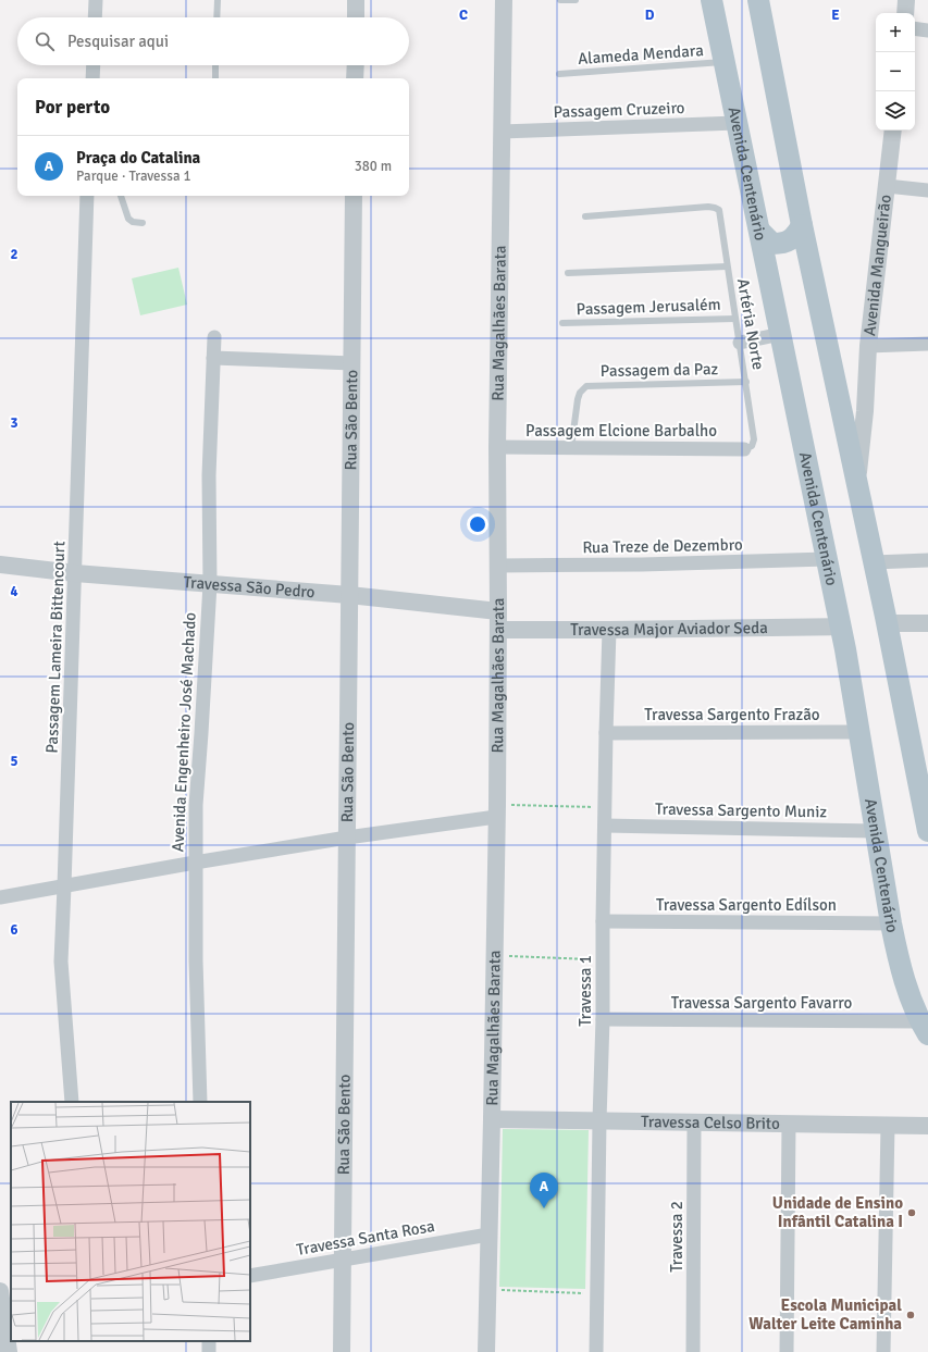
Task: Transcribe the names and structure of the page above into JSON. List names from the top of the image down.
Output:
{
  "streets": {
    "main road": ["Avenida Centenário"],
    "street": [
      "Passagem Cruzeiro",
      "Avenida Mangueirão",
      "Rua Magalhães Barata",
      "Rua São Bento",
      "Passagem Elcione Barbalho",
      "Rua Treze de Dezembro",
      "Travessa São Pedro",
      "Travessa Major Aviador Seda",
      "Passagem Lameira Bittencourt",
      "Travessa Sargento Frazão",
      "Avenida Engenheiro José Machado",
      "Travessa Sargento Muniz",
      "Travessa Sargento Edílson",
      "Travessa 1",
      "Travessa Sargento Favarro",
      "Travessa Celso Brito",
      "Travessa 2",
      "Travessa Santa Rosa"
    ],
    "lane": [
      "Alameda Mendara",
      "Passagem Jerusalém",
      "Artéria Norte",
      "Passagem da Paz"
    ]
  },
  "crossings": [
    ["Alameda Mendara", "Avenida Centenário"],
    ["Passagem Cruzeiro", "Avenida Centenário"],
    ["Passagem Cruzeiro", "Rua Magalhães Barata"],
    ["Avenida Centenário", "Rua Treze de Dezembro"],
    ["Avenida Centenário", "Travessa Major Aviador Seda"],
    ["Avenida Centenário", "Travessa Sargento Frazão"],
    ["Avenida Centenário", "Travessa Sargento Muniz"],
    ["Avenida Centenário", "Travessa Sargento Edílson"],
    ["Avenida Centenário", "Travessa Sargento Favarro"],
    ["Passagem Jerusalém", "Artéria Norte"],
    ["Rua Magalhães Barata", "Passagem Elcione Barbalho"],
    ["Rua Magalhães Barata", "Rua Treze de Dezembro"],
    ["Rua Magalhães Barata", "Travessa São Pedro"],
    ["Rua Magalhães Barata", "Travessa Major Aviador Seda"],
    ["Rua Magalhães Barata", "Travessa Celso Brito"],
    ["Rua Magalhães Barata", "Travessa Santa Rosa"],
    ["Artéria Norte", "Passagem da Paz"],
    ["Artéria Norte", "Passagem Elcione Barbalho"],
    ["Passagem da Paz", "Passagem Elcione Barbalho"],
    ["Rua São Bento", "Travessa São Pedro"],
    ["Rua São Bento", "Travessa Santa Rosa"],
    ["Travessa São Pedro", "Passagem Lameira Bittencourt"],
    ["Travessa São Pedro", "Avenida Engenheiro José Machado"],
    ["Travessa Major Aviador Seda", "Travessa 1"],
    ["Travessa Sargento Frazão", "Travessa 1"],
    ["Travessa Sargento Muniz", "Travessa 1"],
    ["Travessa Sargento Edílson", "Travessa 1"],
    ["Travessa 1", "Travessa Sargento Favarro"],
    ["Travessa 1", "Travessa Celso Brito"],
    ["Travessa Celso Brito", "Travessa 2"]
  ],
  "places": ["Unidade de Ensino Infântil Catalina I", "Escola Municipal Walter Leite Caminha"],
  "page": {
    "map_buttons": ["+", "−"],
    "search": "Pesquisar aqui",
    "heading": "Por perto",
    "list": [
      {
        "mark": "A",
        "name": "Praça do Catalina",
        "note": "Parque · Travessa 1",
        "value": "380 m"
      }
    ],
    "pins": "A"
  },
  "grid": {
    "columns": ["C", "D", "E"],
    "rows": [
      "2",
      "3",
      "4",
      "5",
      "6"
    ]
  }
}
